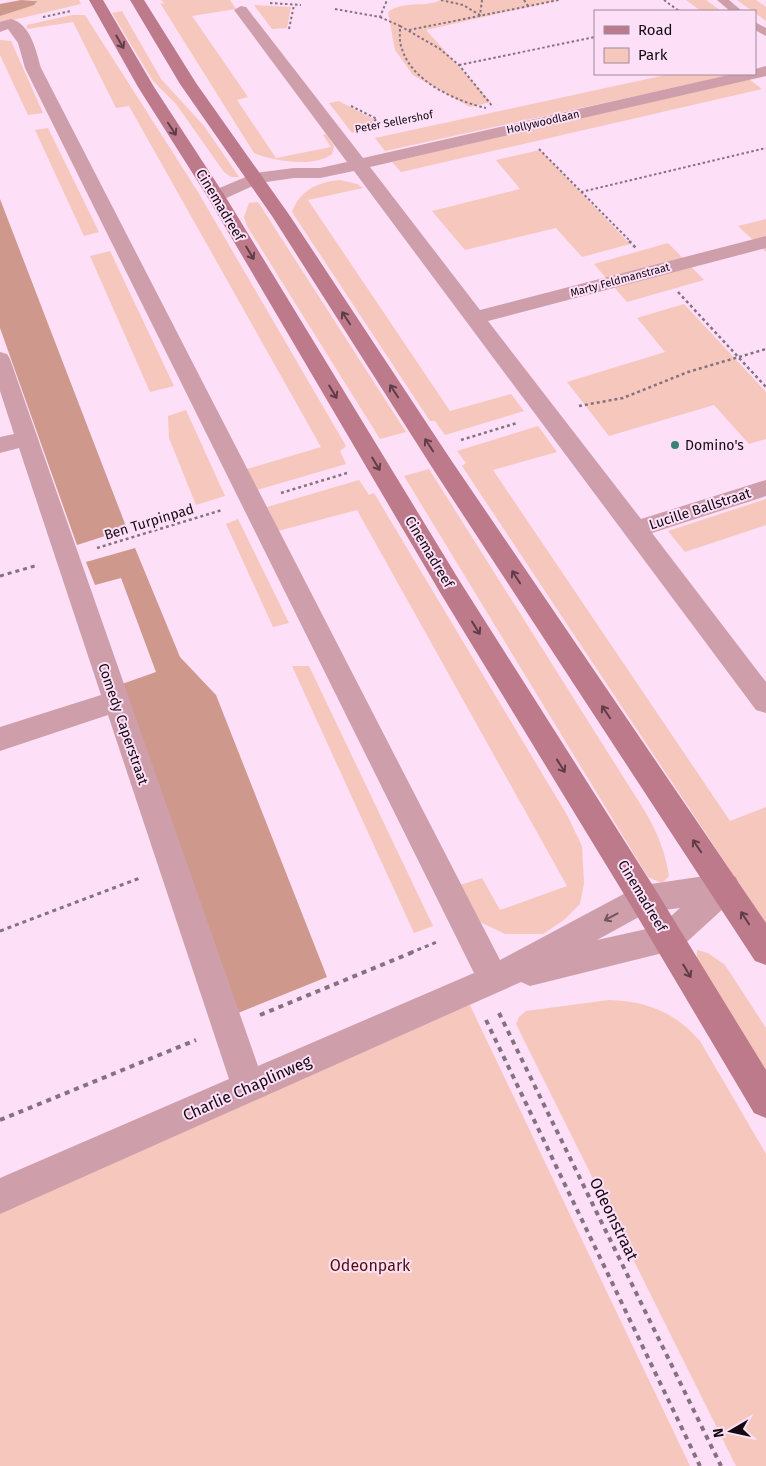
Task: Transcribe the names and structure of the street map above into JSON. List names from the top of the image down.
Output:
{
  "streets": {
    "main road": ["Cinemadreef"],
    "street": [
      "Hollywoodlaan",
      "Marty Feldmanstraat",
      "Lucille Ballstraat",
      "Comedy Caperstraat",
      "Charlie Chaplinweg"
    ],
    "path": ["Peter Sellershof", "Ben Turpinpad", "Odeonstraat"]
  },
  "crossings": [
    ["Hollywoodlaan", "Cinemadreef"],
    ["Cinemadreef", "Charlie Chaplinweg"],
    ["Ben Turpinpad", "Comedy Caperstraat"],
    ["Comedy Caperstraat", "Charlie Chaplinweg"],
    ["Charlie Chaplinweg", "Odeonstraat"]
  ],
  "parks": ["Odeonpark"],
  "places": ["Domino's"],
  "legend": ["Road", "Park"],
  "north": "left"
}
